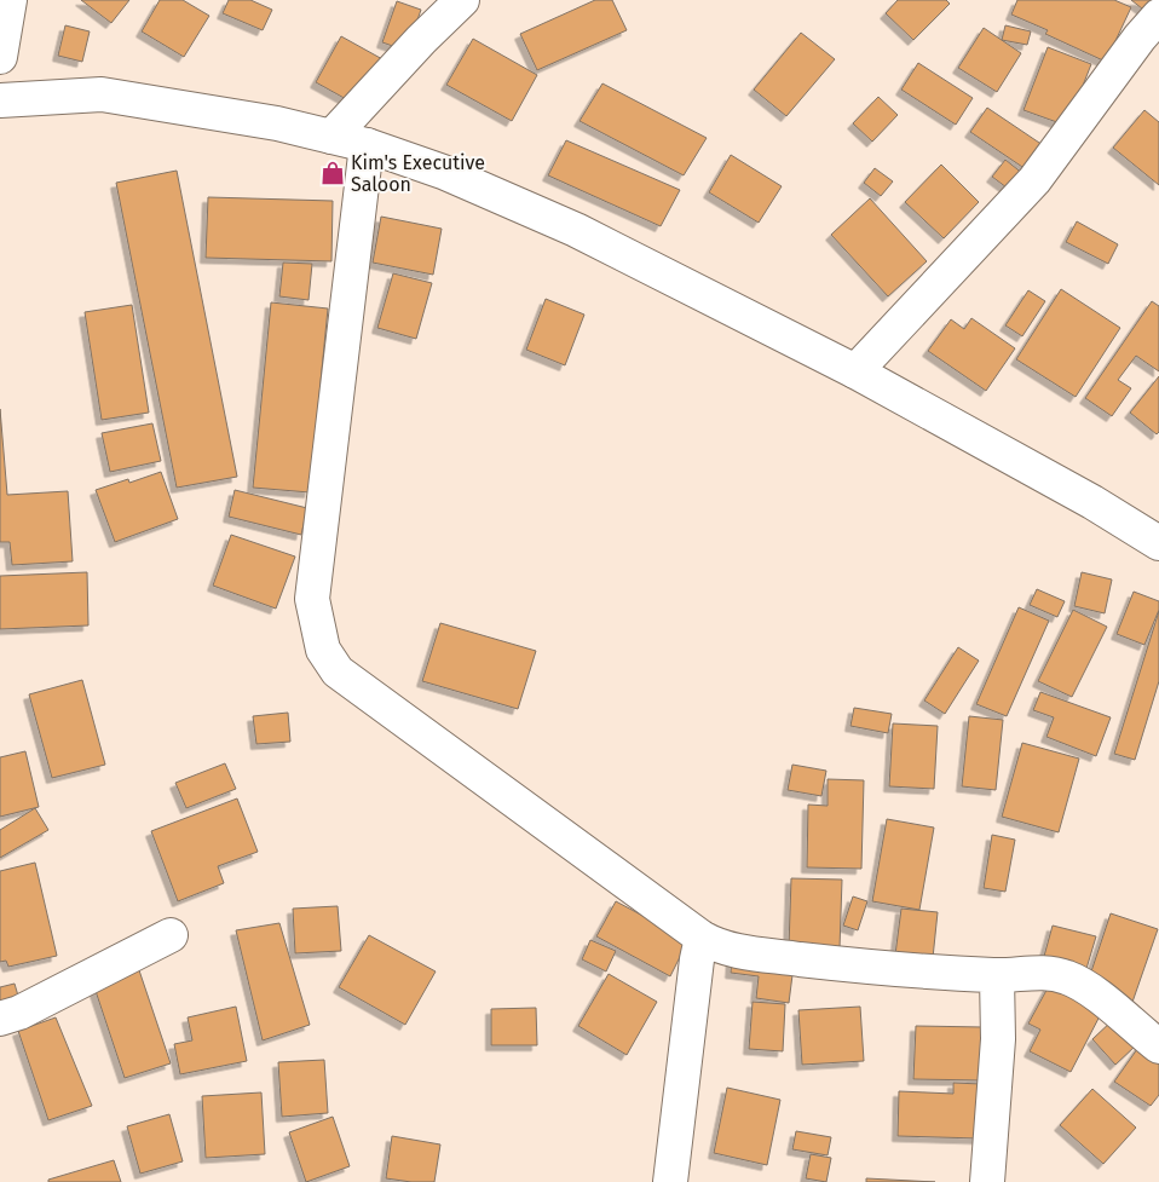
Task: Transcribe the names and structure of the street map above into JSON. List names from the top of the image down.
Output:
{
  "places": {
    "shop": ["Kim's Executive Saloon"]
  }
}
